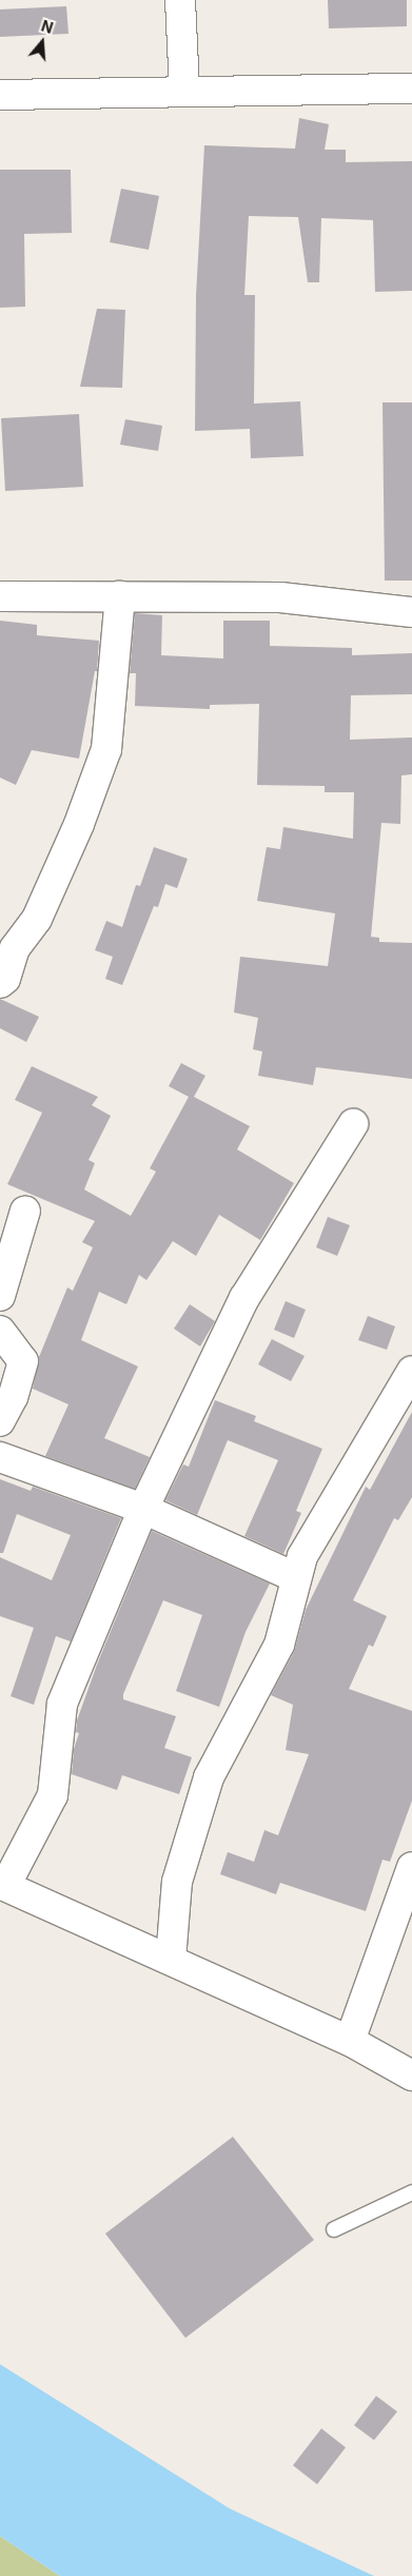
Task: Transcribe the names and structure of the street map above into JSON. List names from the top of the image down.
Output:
{
  "north": "top"
}
